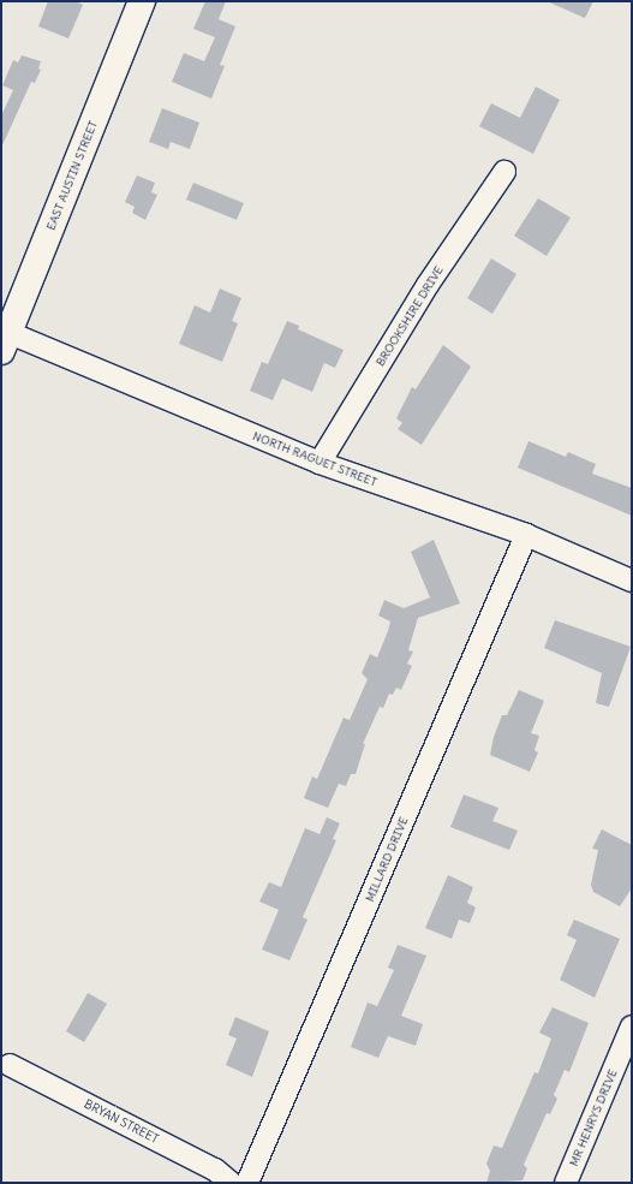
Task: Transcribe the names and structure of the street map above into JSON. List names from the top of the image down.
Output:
{
  "streets": {
    "main road": ["EAST AUSTIN STREET"],
    "street": [
      "BROOKSHIRE DRIVE",
      "NORTH RAGUET STREET",
      "MILLARD DRIVE",
      "MR HENRYS DRIVE",
      "BRYAN STREET"
    ]
  },
  "crossings": [
    ["EAST AUSTIN STREET", "NORTH RAGUET STREET"],
    ["BROOKSHIRE DRIVE", "NORTH RAGUET STREET"],
    ["NORTH RAGUET STREET", "MILLARD DRIVE"]
  ]
}
